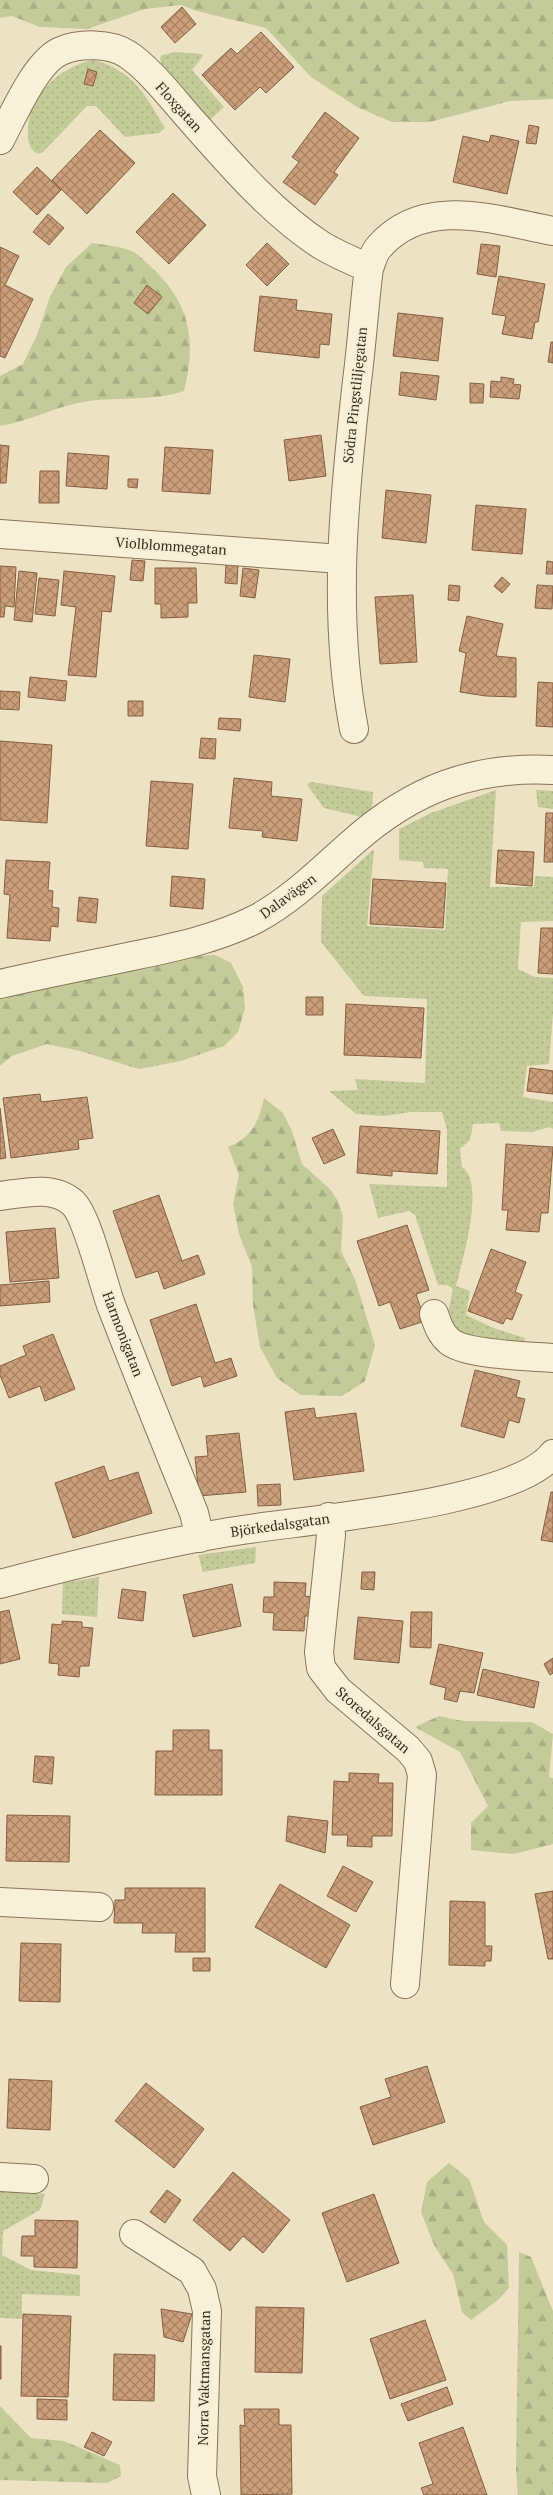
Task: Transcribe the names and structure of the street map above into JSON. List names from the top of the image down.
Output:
{
  "streets": {
    "street": [
      "Floxgatan",
      "Södra Pingstliljegatan",
      "Violblommegatan",
      "Dalavägen",
      "Harmonigatan",
      "Björkedalsgatan",
      "Storedalsgatan",
      "Norra Vaktmansgatan"
    ]
  },
  "crossings": [
    ["Floxgatan", "Södra Pingstliljegatan"],
    ["Södra Pingstliljegatan", "Violblommegatan"],
    ["Harmonigatan", "Björkedalsgatan"],
    ["Björkedalsgatan", "Storedalsgatan"]
  ]
}
